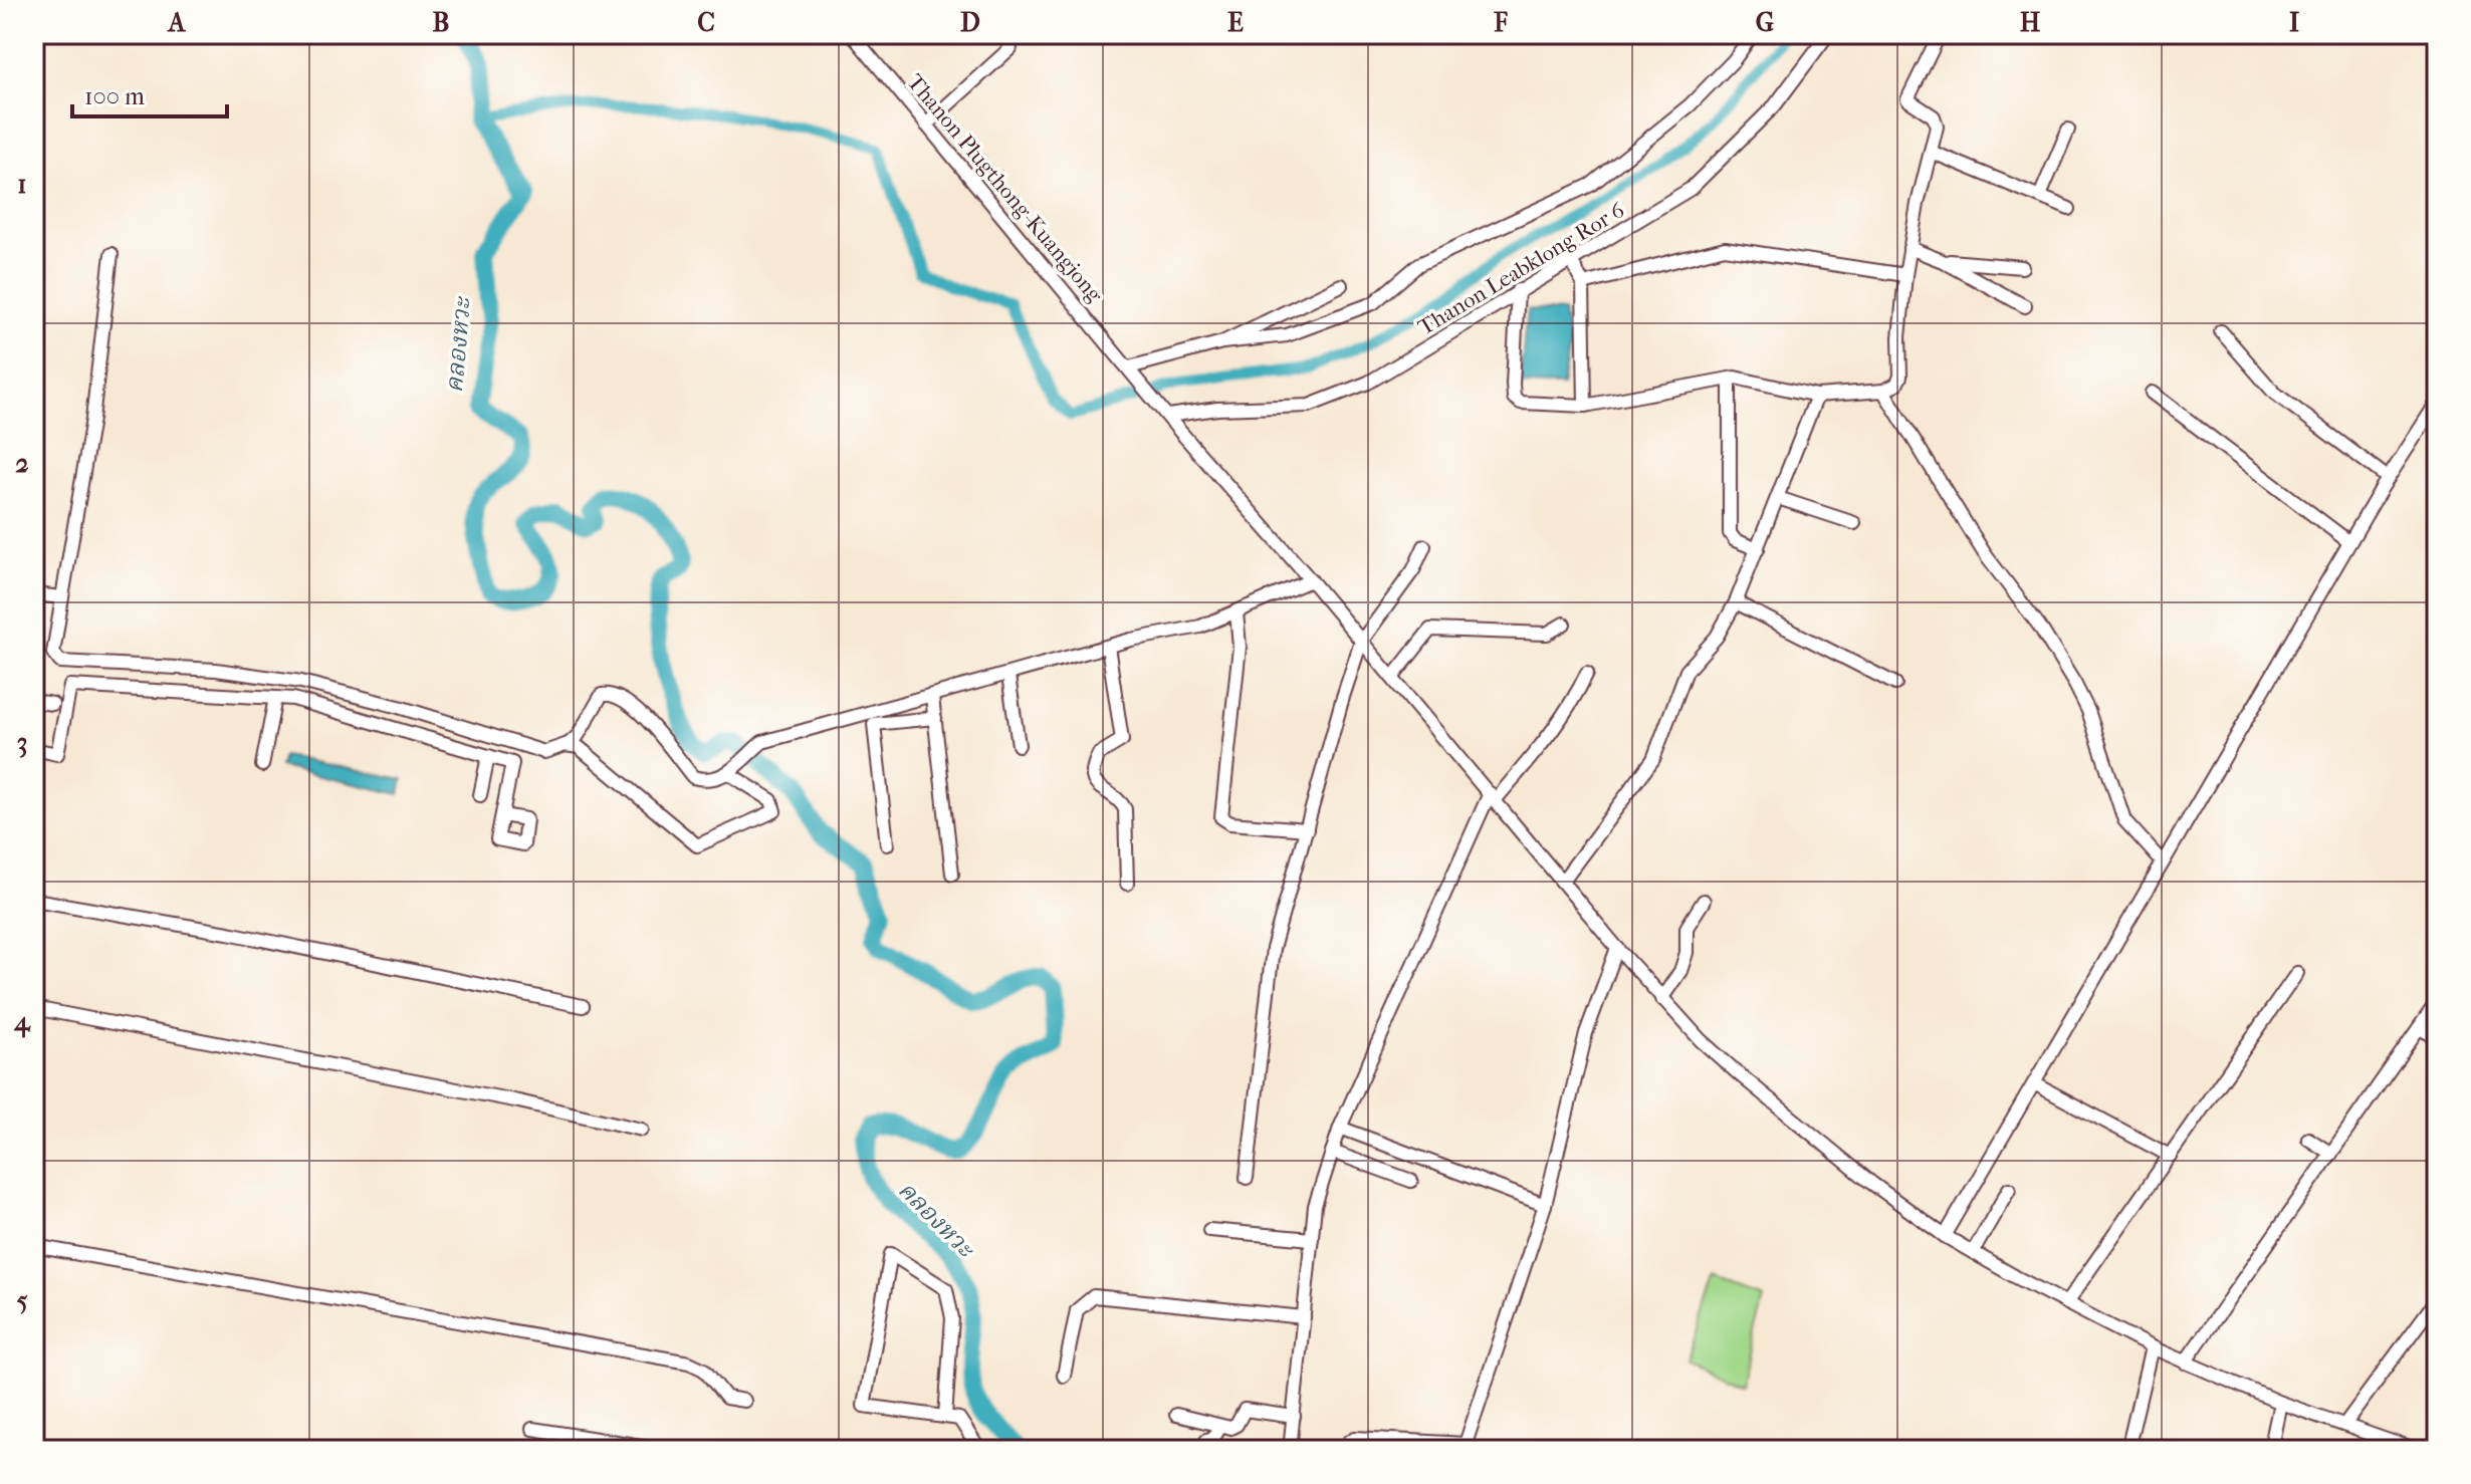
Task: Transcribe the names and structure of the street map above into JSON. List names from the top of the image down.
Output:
{
  "streets": {
    "street": ["Thanon Plugthong-Kuangjong", "Thanon Leabklong Ror 6"]
  },
  "crossings": [
    ["Thanon Plugthong-Kuangjong", "Thanon Leabklong Ror 6"]
  ],
  "water": ["คลองหวะ"],
  "scale_bar": "100 m",
  "grid": {
    "columns": [
      "A",
      "B",
      "C",
      "D",
      "E",
      "F",
      "G",
      "H",
      "I"
    ],
    "rows": [
      "1",
      "2",
      "3",
      "4",
      "5"
    ]
  }
}
